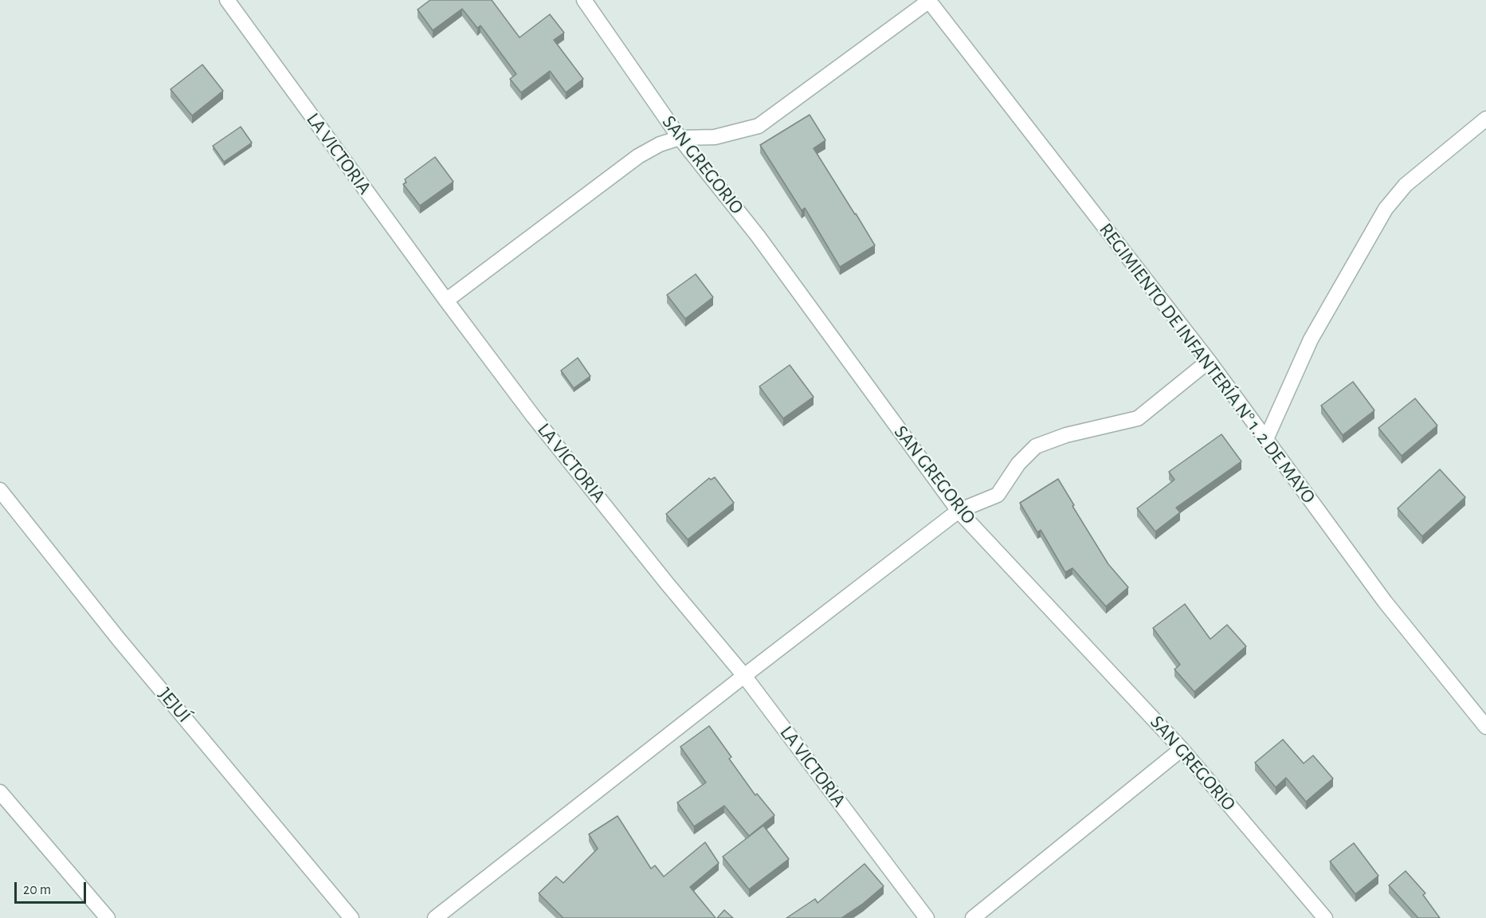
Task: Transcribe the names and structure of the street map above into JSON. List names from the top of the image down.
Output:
{
  "streets": {
    "street": [
      "LA VICTORIA",
      "SAN GREGORIO",
      "REGIMIENTO DE INFANTERÍA N° 1. 2 DE MAYO",
      "JEJUÍ"
    ]
  },
  "scale_bar": "20 m"
}
